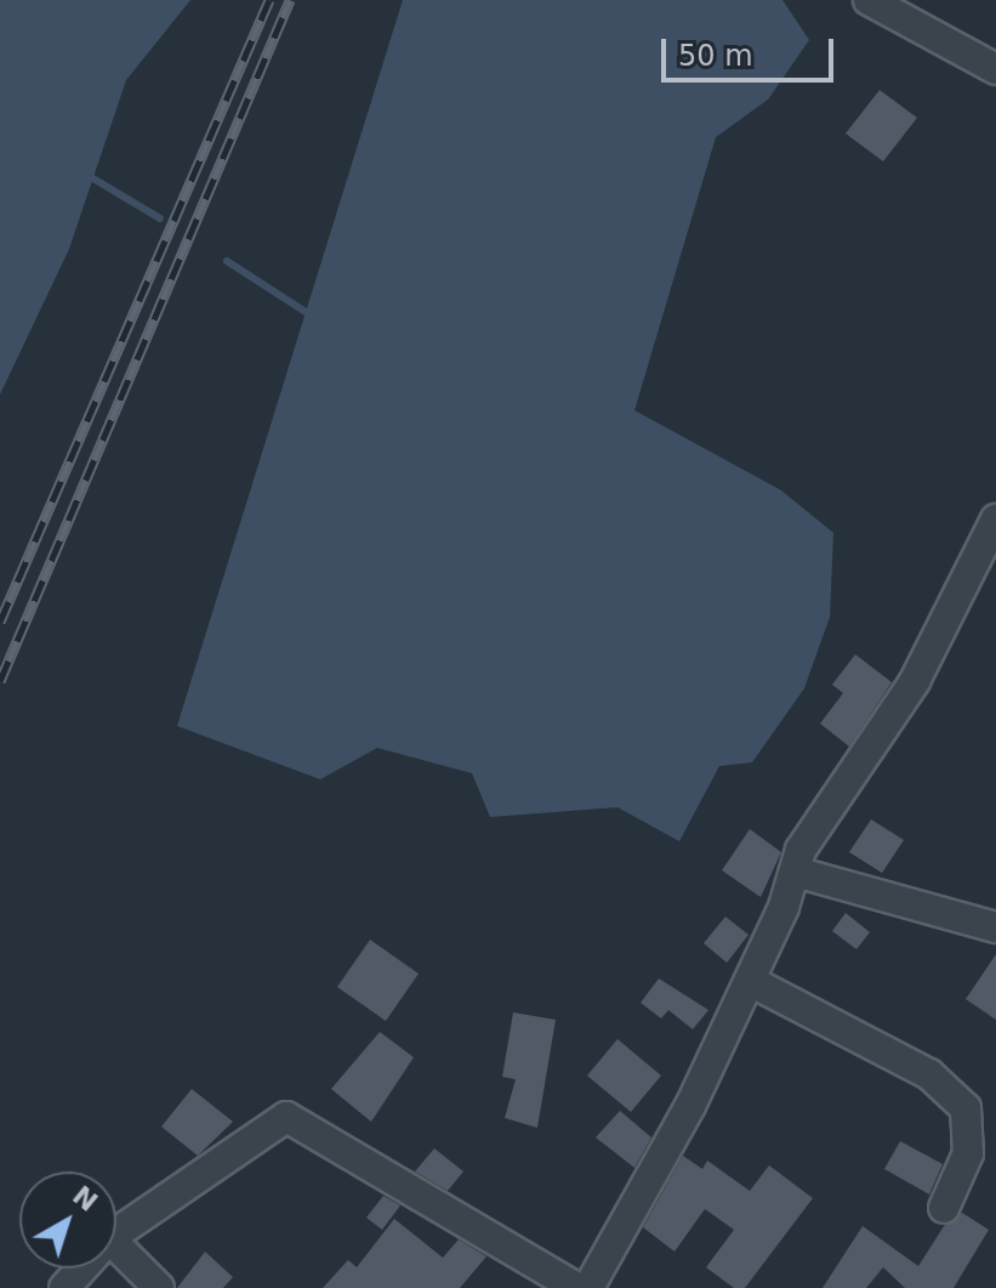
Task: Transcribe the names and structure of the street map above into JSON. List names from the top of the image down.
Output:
{
  "scale_bar": "50 m",
  "north": "top right"
}
